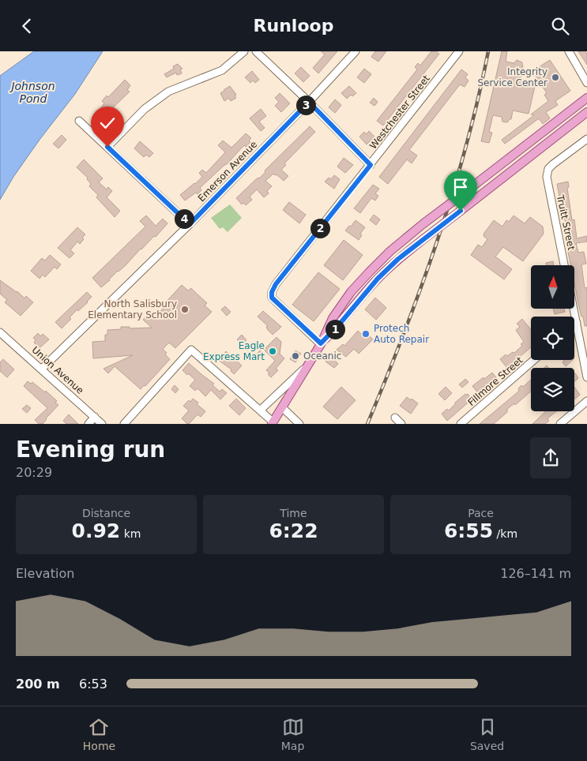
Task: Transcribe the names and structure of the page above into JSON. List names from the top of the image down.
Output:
{
  "streets": {
    "street": [
      "Westchester Street",
      "Emerson Avenue",
      "Truitt Street",
      "Union Avenue",
      "Fillmore Street"
    ]
  },
  "crossings": [
    ["Emerson Avenue", "Union Avenue"]
  ],
  "water": ["Johnson Pond"],
  "places": [
    "Integrity Service Center",
    "North Salisbury Elementary School",
    "Protech Auto Repair",
    "Eagle Express Mart",
    "Oceanic"
  ],
  "north": "top",
  "page": {
    "header": "Runloop",
    "pins": [
      "3",
      "4",
      "2",
      "1"
    ],
    "heading": ["Evening run", "20:29"],
    "stats": [
      ["Distance", "0.92 km"],
      ["Time", "6:22"],
      ["Pace", "6:55 /km"]
    ],
    "chart": ["Elevation", "126–141 m"],
    "list": [
      {
        "name": "200 m",
        "note": "6:53"
      }
    ],
    "tabs": ["Home", "Map", "Saved"]
  }
}
